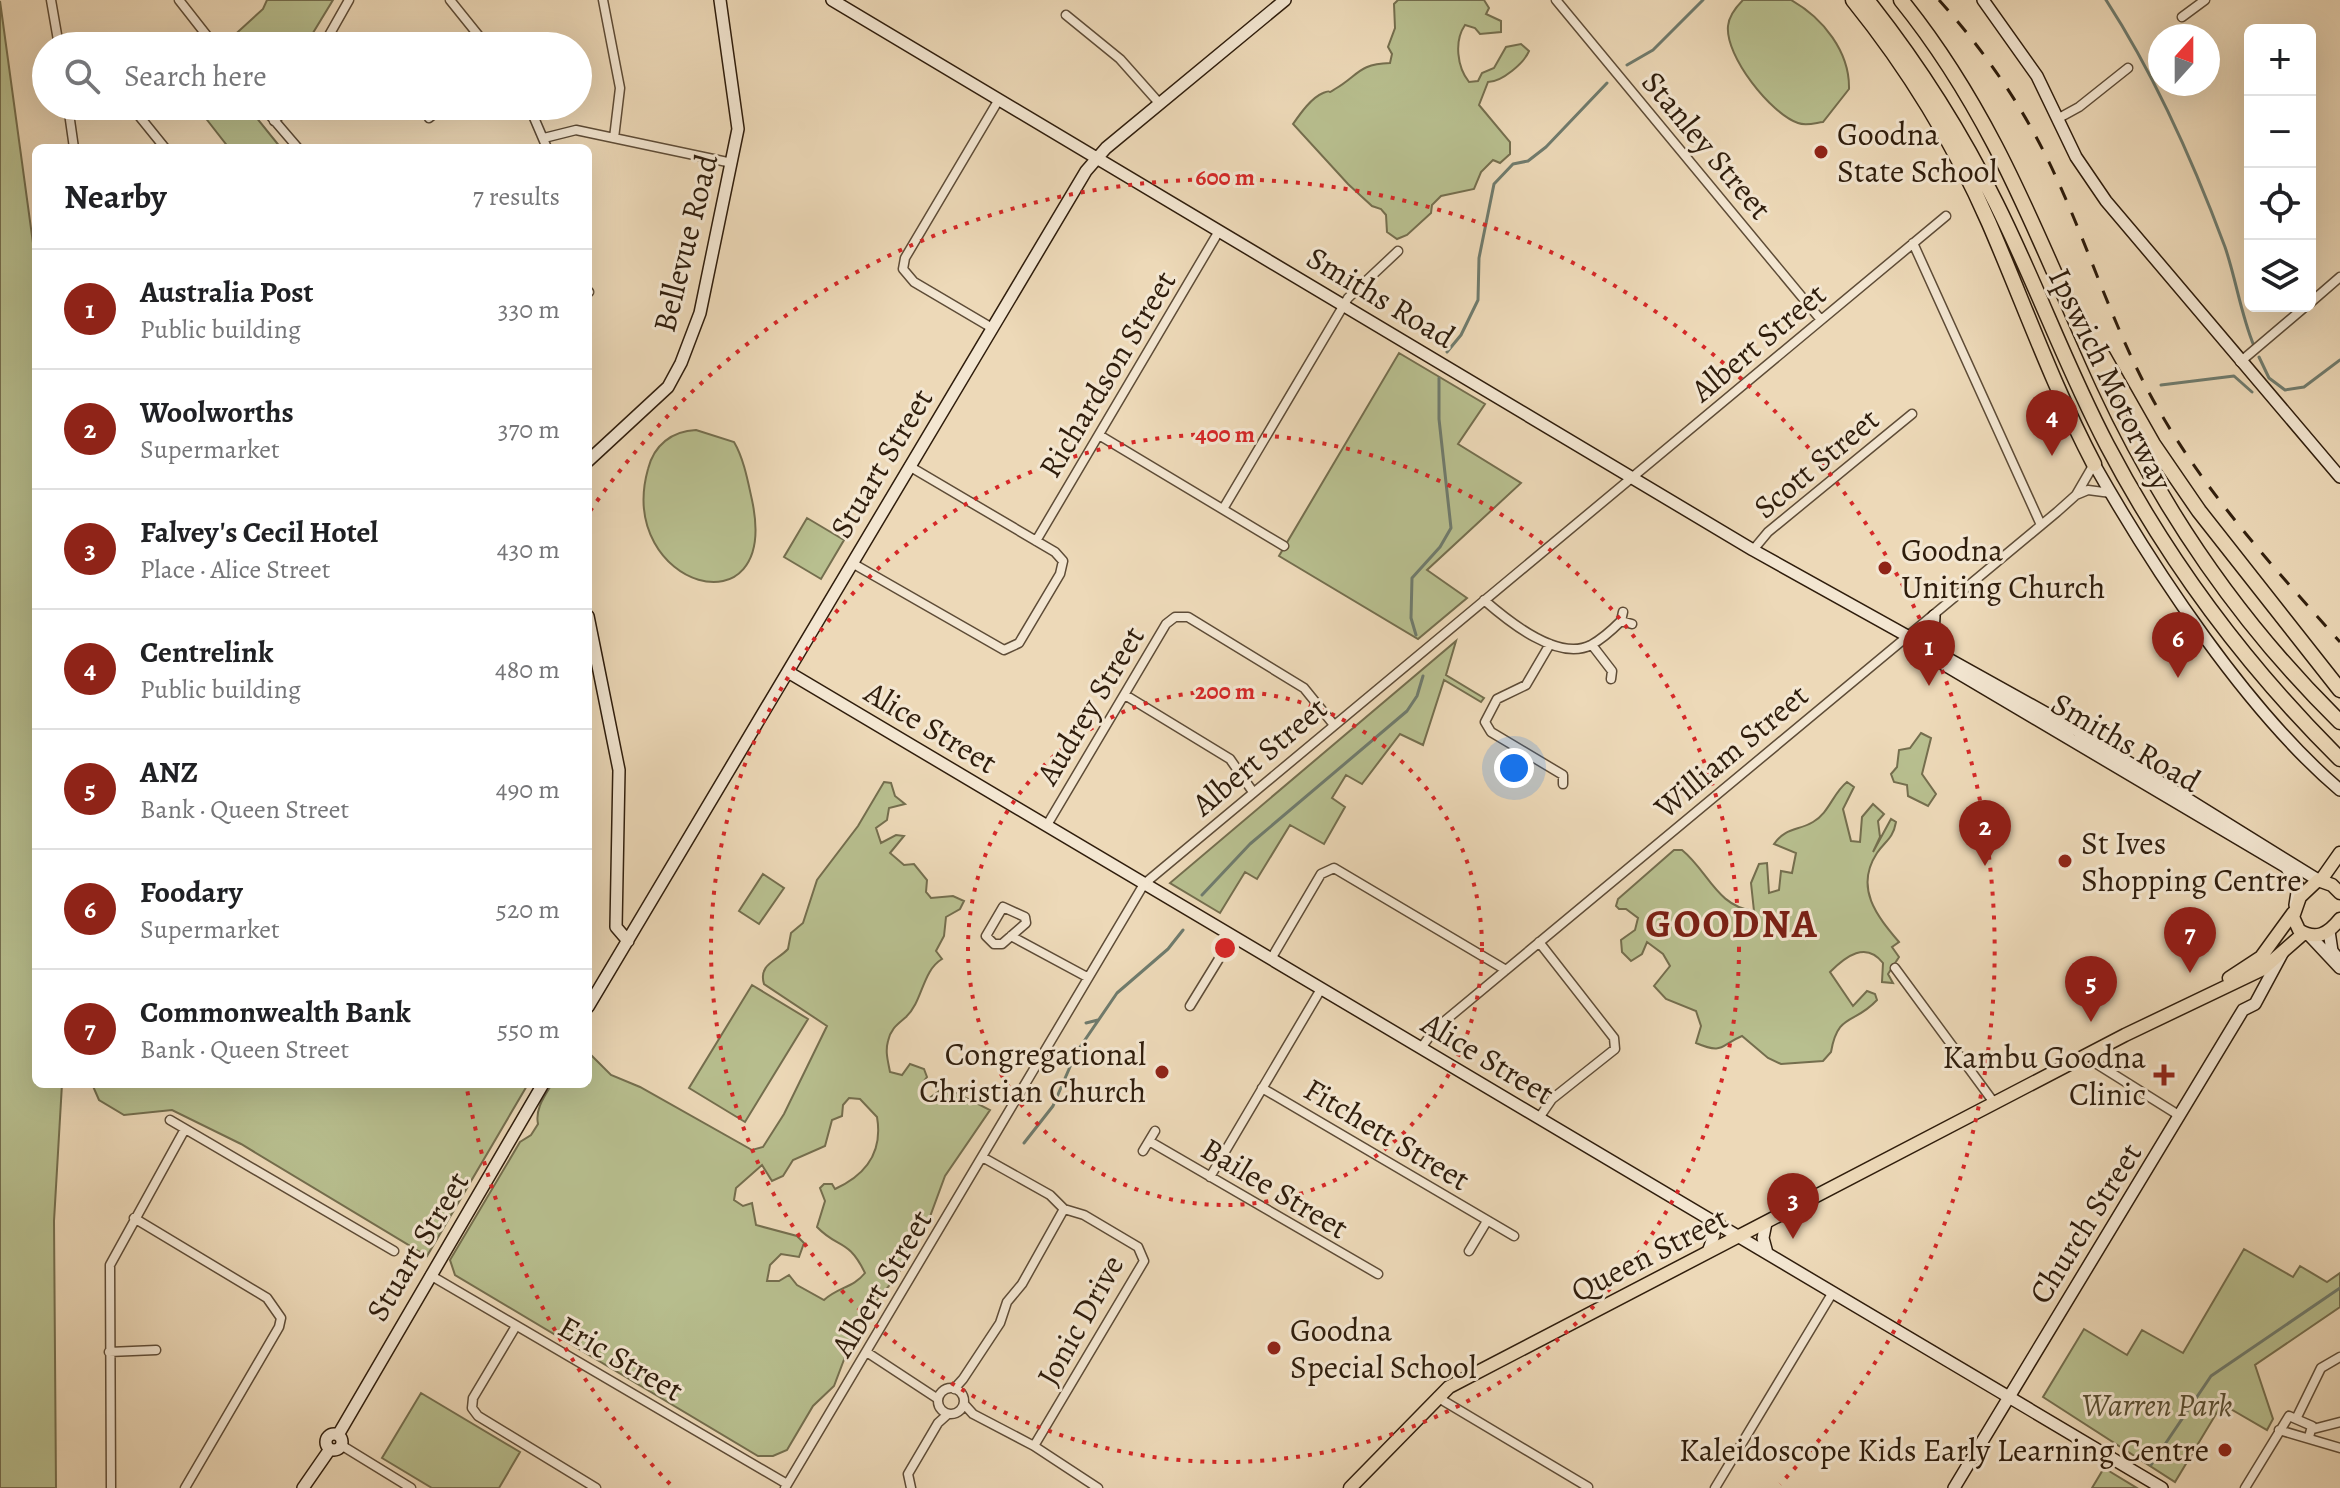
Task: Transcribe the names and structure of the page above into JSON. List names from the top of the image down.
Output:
{
  "streets": {
    "highway": ["Ipswich Motorway"],
    "main road": ["Queen Street"],
    "street": [
      "Stanley Street",
      "Bellevue Road",
      "Smiths Road",
      "Albert Street",
      "Richardson Street",
      "Stuart Street",
      "Scott Street",
      "Audrey Street",
      "Alice Street",
      "William Street",
      "Fitchett Street",
      "Bailee Street",
      "Church Street",
      "Jonic Drive",
      "Eric Street"
    ]
  },
  "crossings": [
    ["Stanley Street", "Albert Street"],
    ["Smiths Road", "Albert Street"],
    ["Smiths Road", "Richardson Street"],
    ["Smiths Road", "Stuart Street"],
    ["Smiths Road", "Scott Street"],
    ["Smiths Road", "William Street"],
    ["Smiths Road", "Queen Street"],
    ["Albert Street", "Audrey Street"],
    ["Albert Street", "Alice Street"],
    ["Albert Street", "Jonic Drive"],
    ["Albert Street", "Eric Street"],
    ["Stuart Street", "Alice Street"],
    ["Stuart Street", "Eric Street"],
    ["Audrey Street", "Alice Street"],
    ["Alice Street", "William Street"],
    ["Alice Street", "Church Street"],
    ["Alice Street", "Queen Street"],
    ["Church Street", "Queen Street"]
  ],
  "districts": ["GOODNA"],
  "parks": ["Warren Park"],
  "places": {
    "other": [
      "Goodna State School",
      "Goodna Uniting Church",
      "St Ives Shopping Centre",
      "Congregational Christian Church",
      "Goodna Special School",
      "Kaleidoscope Kids Early Learning Centre"
    ],
    "health": ["Kambu Goodna Clinic"]
  },
  "north": "top",
  "page": {
    "map_buttons": ["+", "−"],
    "search": "Search here",
    "heading": ["Nearby", "7 results"],
    "list": [
      {
        "mark": "1",
        "name": "Australia Post",
        "note": "Public building",
        "value": "330 m"
      },
      {
        "mark": "2",
        "name": "Woolworths",
        "note": "Supermarket",
        "value": "370 m"
      },
      {
        "mark": "3",
        "name": "Falvey's Cecil Hotel",
        "note": "Place · Alice Street",
        "value": "430 m"
      },
      {
        "mark": "4",
        "name": "Centrelink",
        "note": "Public building",
        "value": "480 m"
      },
      {
        "mark": "5",
        "name": "ANZ",
        "note": "Bank · Queen Street",
        "value": "490 m"
      },
      {
        "mark": "6",
        "name": "Foodary",
        "note": "Supermarket",
        "value": "520 m"
      },
      {
        "mark": "7",
        "name": "Commonwealth Bank",
        "note": "Bank · Queen Street",
        "value": "550 m"
      }
    ],
    "pins": [
      "4",
      "6",
      "1",
      "2",
      "7",
      "5",
      "3"
    ]
  },
  "rings": ["600 m", "400 m", "200 m"]
}
